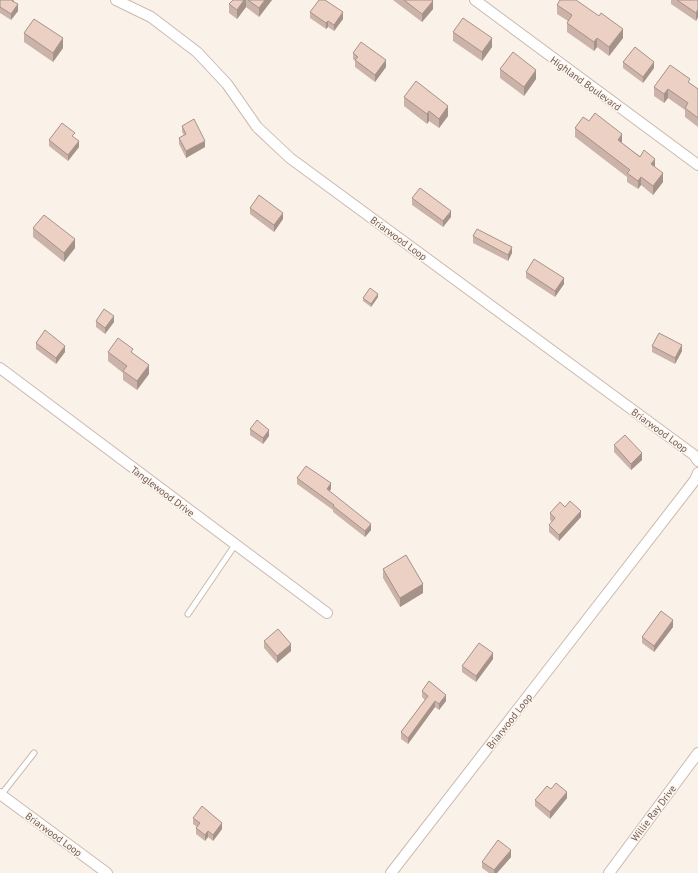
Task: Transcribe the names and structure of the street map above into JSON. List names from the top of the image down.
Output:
{
  "streets": {
    "street": [
      "Highland Boulevard",
      "Briarwood Loop",
      "Tanglewood Drive",
      "Willie Ray Drive"
    ]
  }
}
